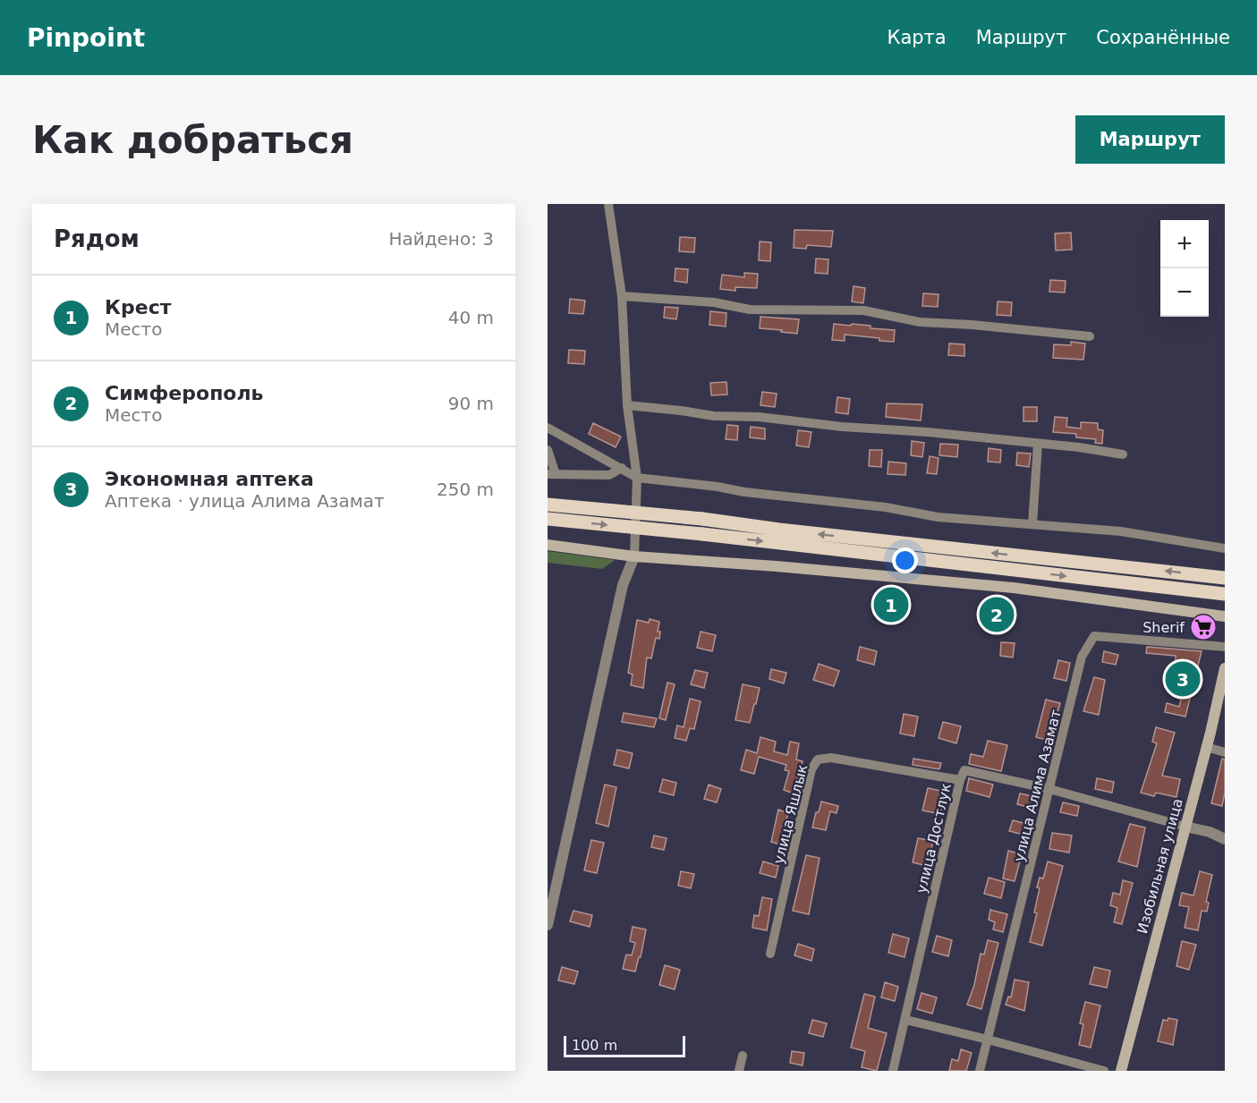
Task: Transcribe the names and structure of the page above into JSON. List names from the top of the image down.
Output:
{
  "streets": {
    "main road": ["Изобильная улица"],
    "street": ["улица Алима Азамат", "улица Яшлык", "улица Достлук"]
  },
  "crossings": [
    ["улица Алима Азамат", "улица Достлук"],
    ["улица Яшлык", "улица Достлук"],
    ["улица Достлук", "Изобильная улица"]
  ],
  "places": {
    "supermarket": ["Sherif"]
  },
  "scale_bar": "100 m",
  "page": {
    "header": "Pinpoint",
    "nav": ["Карта", "Маршрут", "Сохранённые"],
    "buttons": "Маршрут",
    "title": "Как добраться",
    "heading": ["Рядом", "Найдено: 3"],
    "map_buttons": ["+", "−"],
    "list": [
      {
        "mark": "1",
        "name": "Крест",
        "note": "Место",
        "value": "40 m"
      },
      {
        "mark": "2",
        "name": "Симферополь",
        "note": "Место",
        "value": "90 m"
      },
      {
        "mark": "3",
        "name": "Экономная аптека",
        "note": "Аптека · улица Алима Азамат",
        "value": "250 m"
      }
    ],
    "pins": ["1", "2", "3"],
    "scale": "100 m"
  }
}
